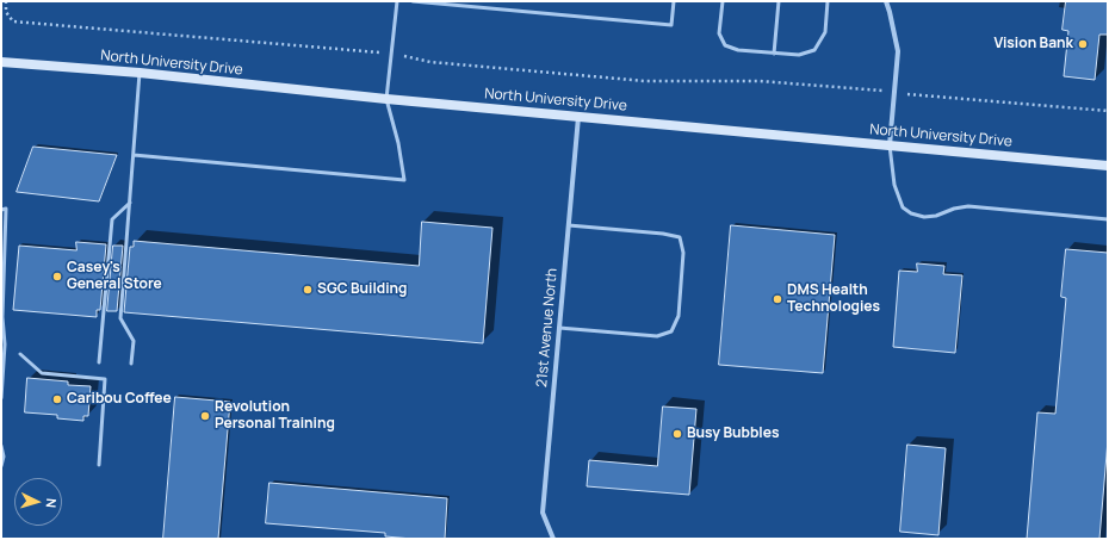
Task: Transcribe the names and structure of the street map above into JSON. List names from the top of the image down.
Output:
{
  "streets": {
    "main road": ["North University Drive"],
    "street": ["21st Avenue North"]
  },
  "crossings": [
    ["North University Drive", "21st Avenue North"]
  ],
  "places": [
    "Vision Bank",
    "Casey's General Store",
    "SGC Building",
    "DMS Health Technologies",
    "Caribou Coffee",
    "Revolution Personal Training",
    "Busy Bubbles"
  ],
  "north": "right"
}
